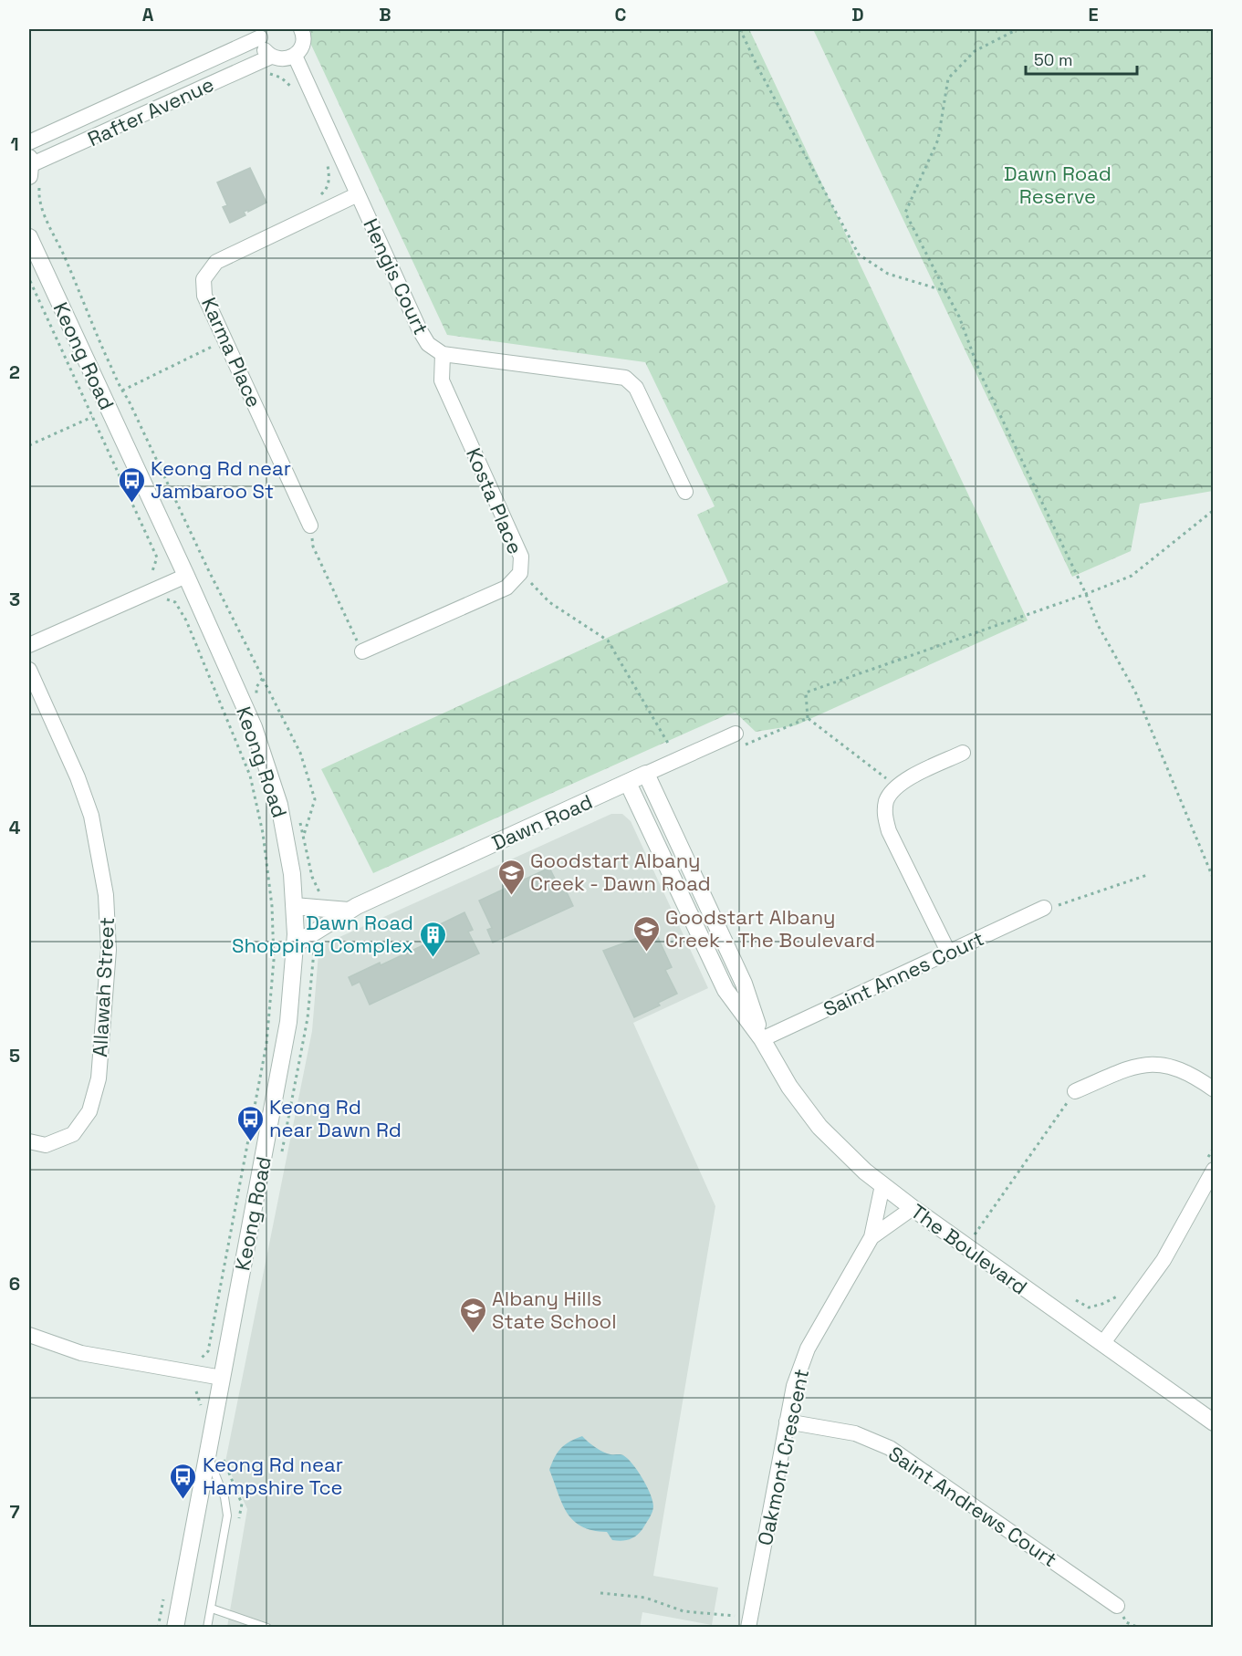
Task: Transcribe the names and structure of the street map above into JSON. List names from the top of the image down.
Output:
{
  "streets": {
    "street": [
      "Rafter Avenue",
      "Hengis Court",
      "Karma Place",
      "Keong Road",
      "Kosta Place",
      "Dawn Road",
      "Saint Annes Court",
      "Allawah Street",
      "The Boulevard",
      "Oakmont Crescent",
      "Saint Andrews Court"
    ]
  },
  "crossings": [
    ["Rafter Avenue", "Hengis Court"],
    ["Hengis Court", "Karma Place"],
    ["Hengis Court", "Kosta Place"],
    ["Keong Road", "Dawn Road"],
    ["Dawn Road", "The Boulevard"],
    ["Saint Annes Court", "The Boulevard"],
    ["The Boulevard", "Oakmont Crescent"],
    ["Oakmont Crescent", "Saint Andrews Court"]
  ],
  "parks": ["Dawn Road Reserve"],
  "places": {
    "bus stop": ["Keong Rd near Jambaroo St", "Keong Rd near Dawn Rd", "Keong Rd near Hampshire Tce"],
    "school or university": ["Goodstart Albany Creek - Dawn Road", "Goodstart Albany Creek - The Boulevard", "Albany Hills State School"],
    "building": ["Dawn Road Shopping Complex"]
  },
  "scale_bar": "50 m",
  "grid": {
    "columns": [
      "A",
      "B",
      "C",
      "D",
      "E"
    ],
    "rows": [
      "1",
      "2",
      "3",
      "4",
      "5",
      "6",
      "7"
    ]
  }
}
